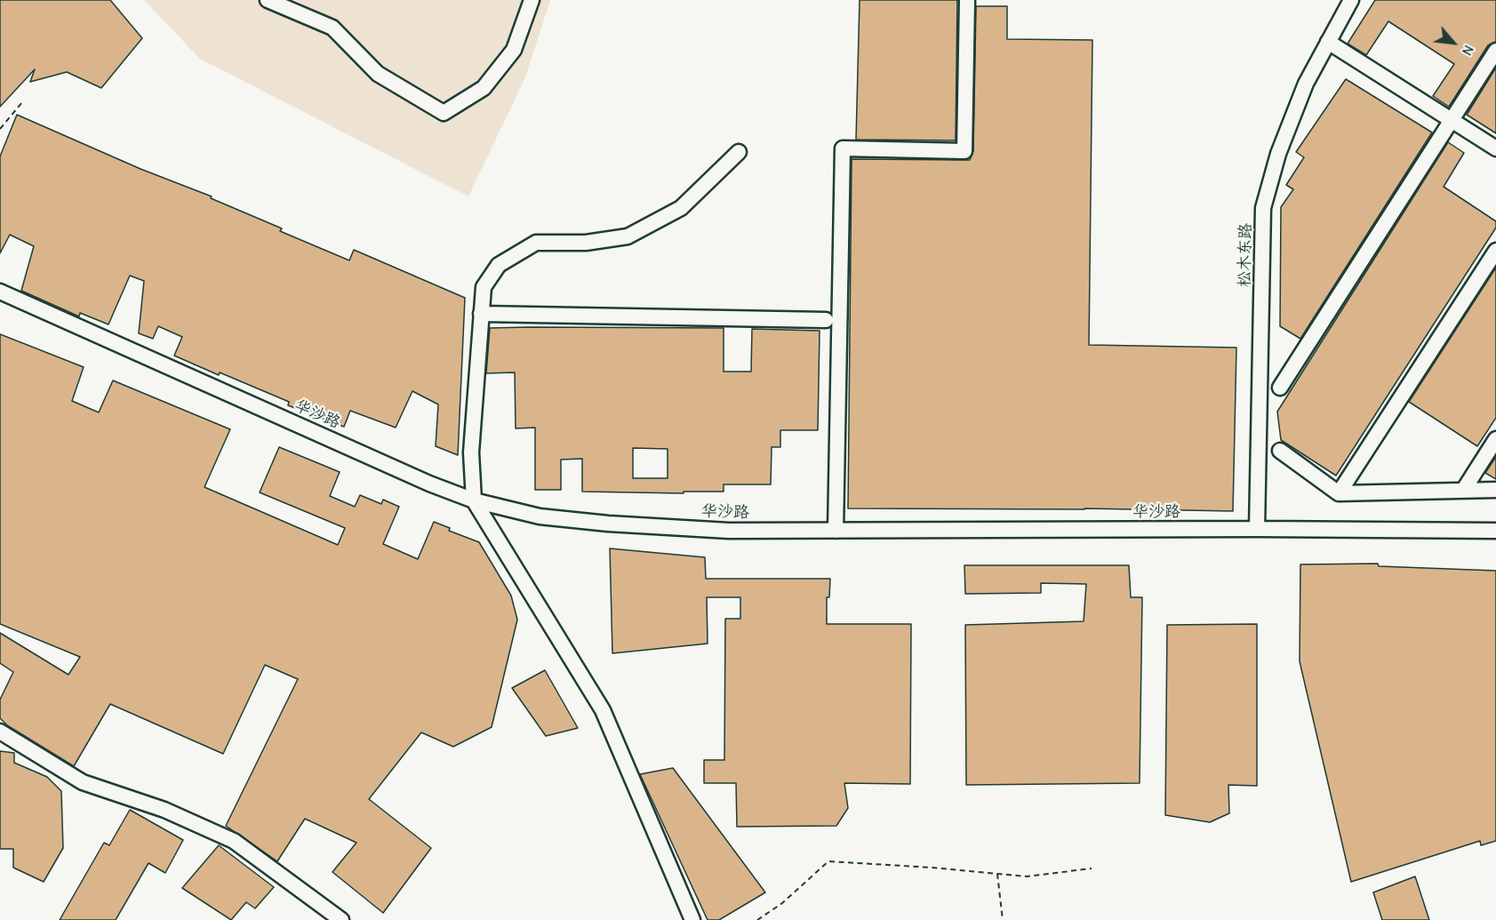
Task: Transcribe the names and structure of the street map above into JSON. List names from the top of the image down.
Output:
{
  "streets": {
    "street": ["松木东路", "华沙路"]
  },
  "crossings": [
    ["松木东路", "华沙路"]
  ],
  "north": "bottom right"
}
